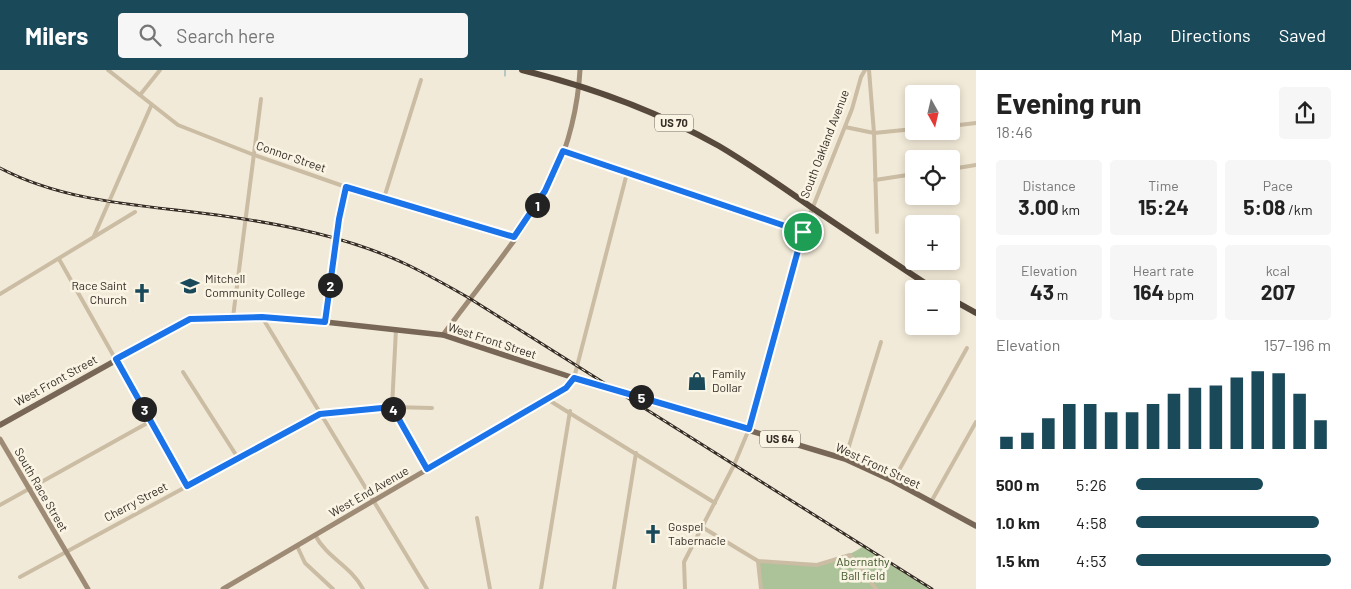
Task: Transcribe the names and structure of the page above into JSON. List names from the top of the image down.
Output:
{
  "streets": {
    "highway": ["US 70"],
    "main road": ["West Front Street", "US 64"],
    "street": [
      "South Oakland Avenue",
      "Connor Street",
      "South Race Street",
      "West End Avenue",
      "Cherry Street"
    ]
  },
  "crossings": [
    ["US 70", "South Oakland Avenue"],
    ["South Oakland Avenue", "West Front Street"],
    ["West Front Street", "West End Avenue"],
    ["South Race Street", "Cherry Street"]
  ],
  "parks": ["Abernathy Ball field"],
  "places": {
    "school or university": ["Mitchell Community College"],
    "church": ["Race Saint Church", "Gospel Tabernacle"],
    "shop": ["Family Dollar"]
  },
  "north": "bottom",
  "page": {
    "header": "Milers",
    "search": "Search here",
    "nav": ["Map", "Directions", "Saved"],
    "heading": ["Evening run", "18:46"],
    "map_buttons": ["+", "−"],
    "stats": [
      ["Distance", "3.00 km"],
      ["Time", "15:24"],
      ["Pace", "5:08 /km"],
      ["Elevation", "43 m"],
      ["Heart rate", "164 bpm"],
      ["kcal", "207"]
    ],
    "pins": [
      "1",
      "2",
      "5",
      "3",
      "4"
    ],
    "chart": ["Elevation", "157–196 m"],
    "list": [
      {
        "name": "500 m",
        "note": "5:26"
      },
      {
        "name": "1.0 km",
        "note": "4:58"
      },
      {
        "name": "1.5 km",
        "note": "4:53"
      }
    ]
  }
}
